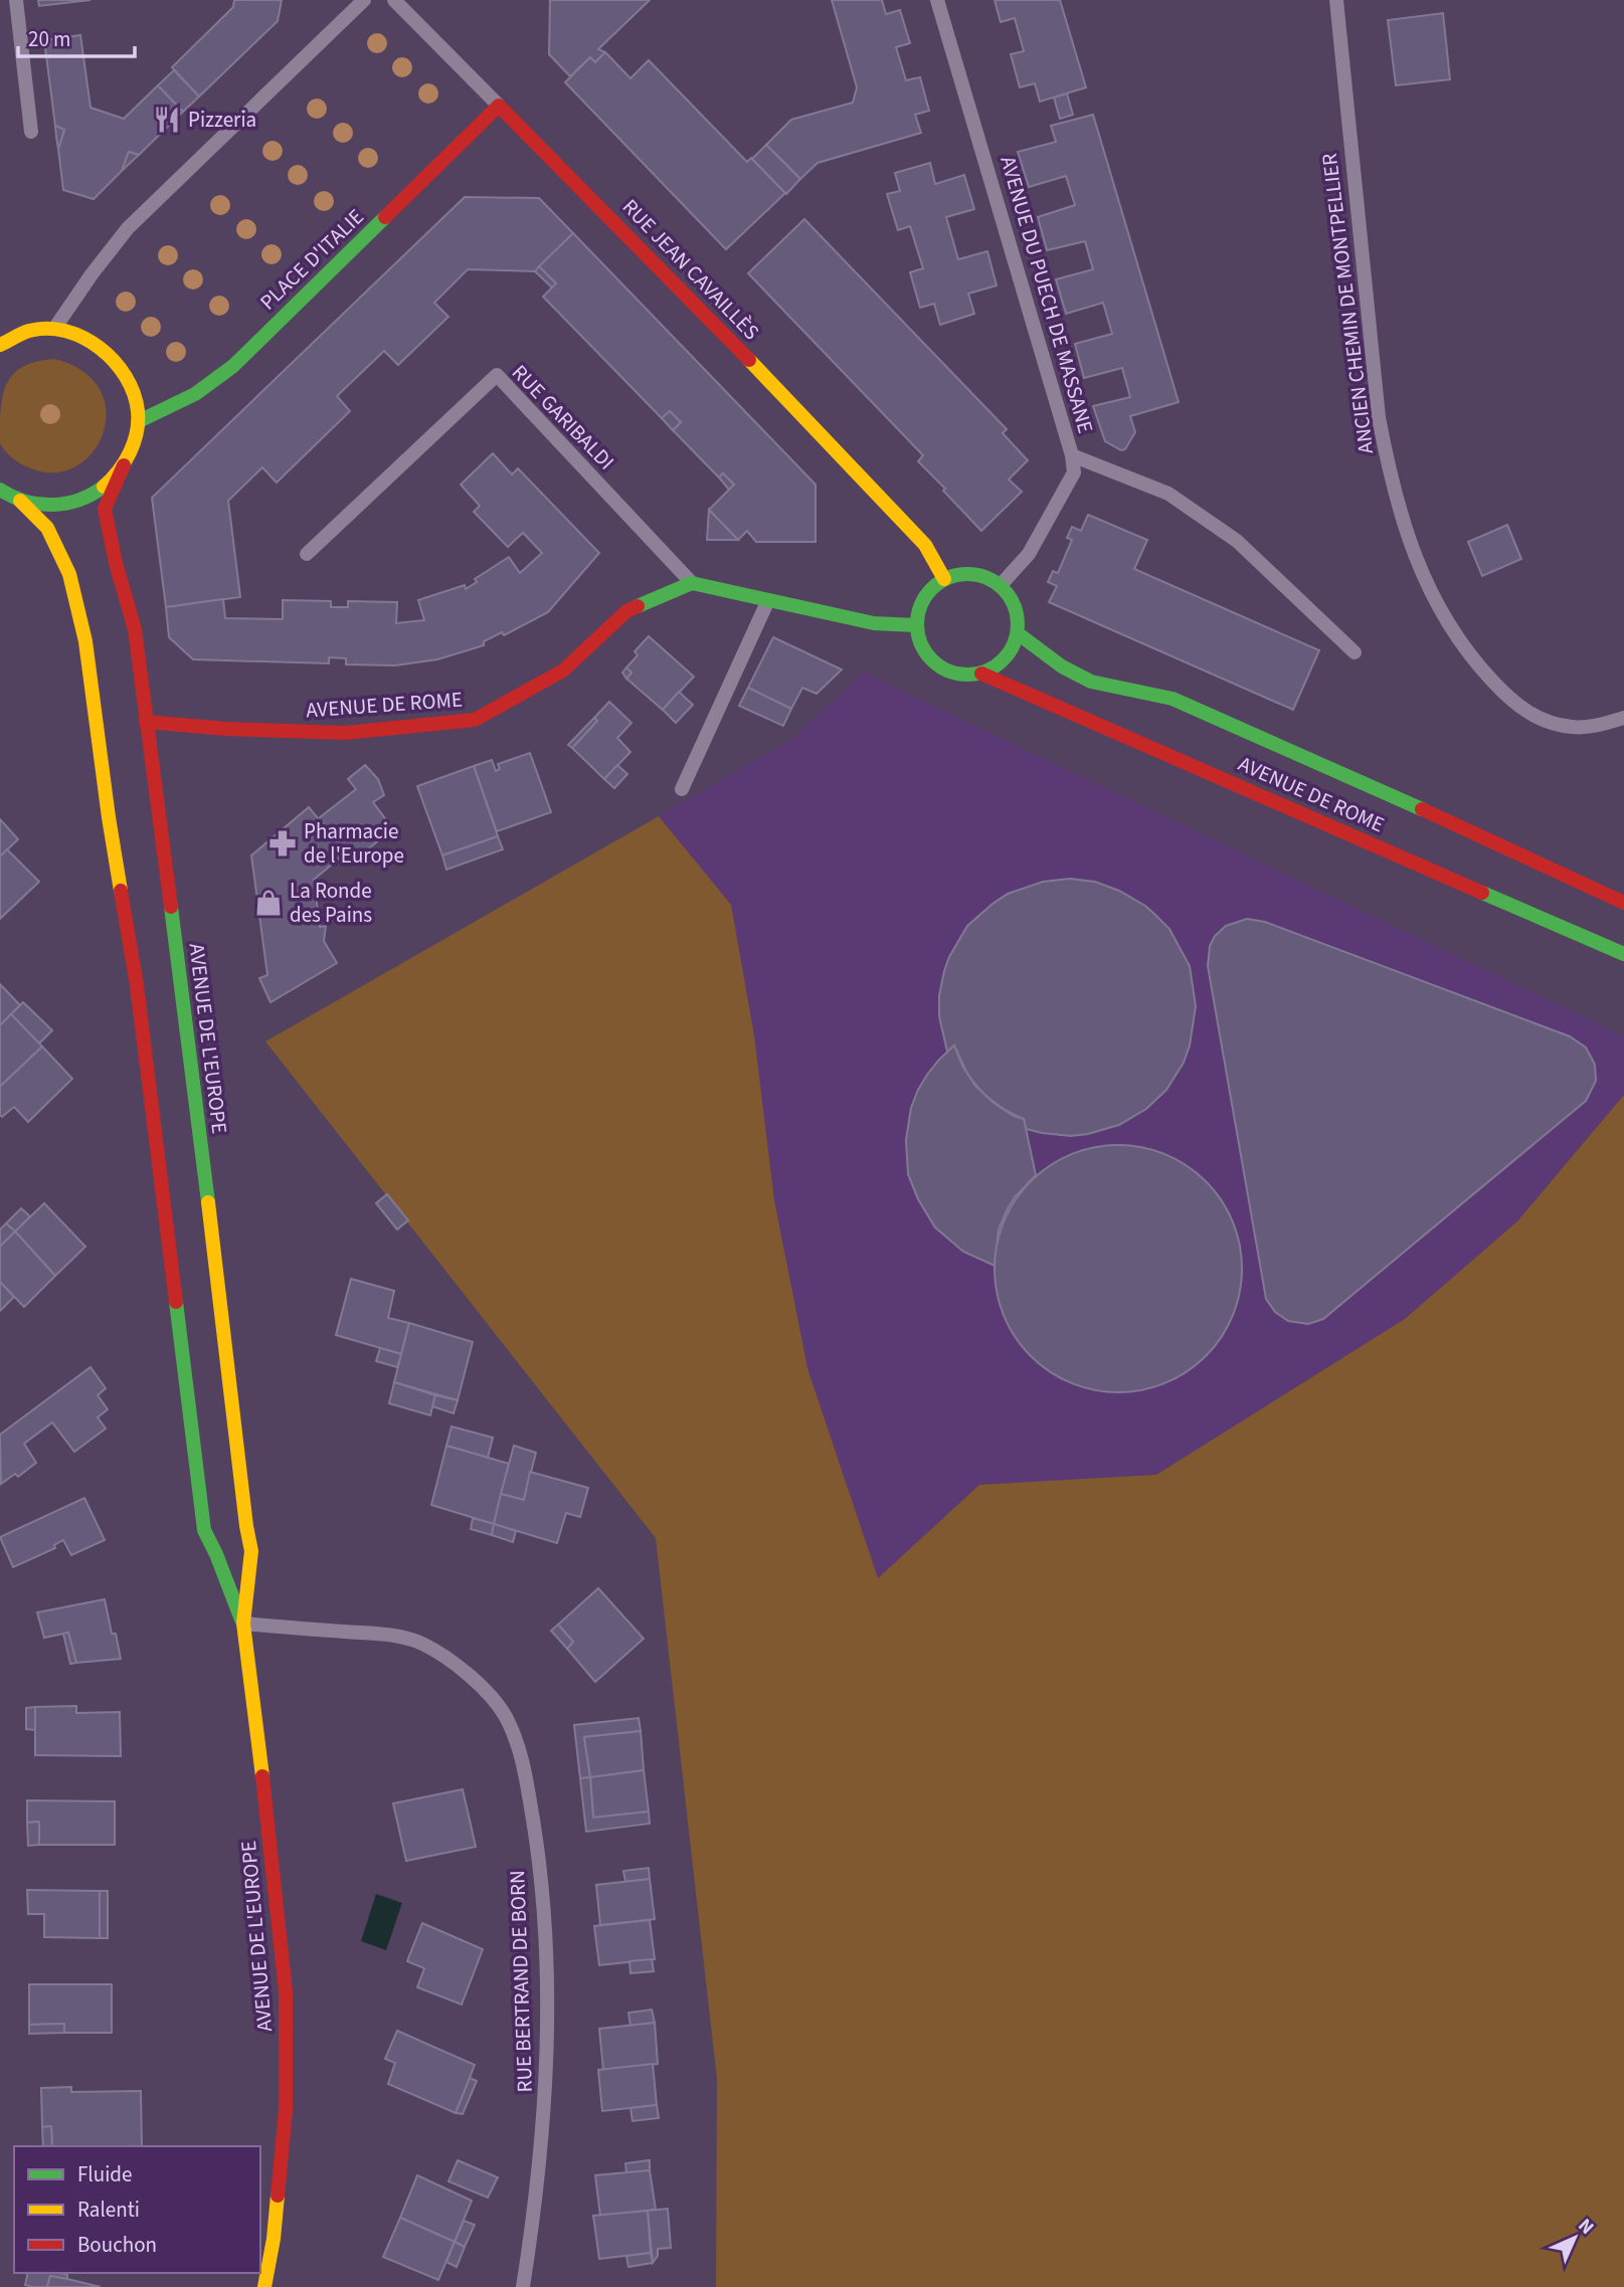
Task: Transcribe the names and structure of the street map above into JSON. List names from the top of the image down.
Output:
{
  "streets": {
    "main road": [
      "PLACE D'ITALIE",
      "RUE JEAN CAVAILLÈS",
      "AVENUE DE ROME",
      "AVENUE DE L'EUROPE"
    ],
    "street": [
      "AVENUE DU PUECH DE MASSANE",
      "ANCIEN CHEMIN DE MONTPELLIER",
      "RUE GARIBALDI",
      "RUE BERTRAND DE BORN"
    ]
  },
  "crossings": [
    ["PLACE D'ITALIE", "RUE JEAN CAVAILLÈS"],
    ["RUE JEAN CAVAILLÈS", "AVENUE DU PUECH DE MASSANE"],
    ["RUE JEAN CAVAILLÈS", "AVENUE DE ROME"],
    ["AVENUE DU PUECH DE MASSANE", "AVENUE DE ROME"],
    ["RUE GARIBALDI", "AVENUE DE ROME"],
    ["AVENUE DE ROME", "AVENUE DE L'EUROPE"],
    ["AVENUE DE L'EUROPE", "RUE BERTRAND DE BORN"]
  ],
  "places": {
    "restaurant": ["Pizzeria"],
    "pharmacy": ["Pharmacie de l'Europe"],
    "shop": ["La Ronde des Pains"]
  },
  "legend": ["Fluide", "Ralenti", "Bouchon"],
  "scale_bar": "20 m",
  "north": "top right"
}
